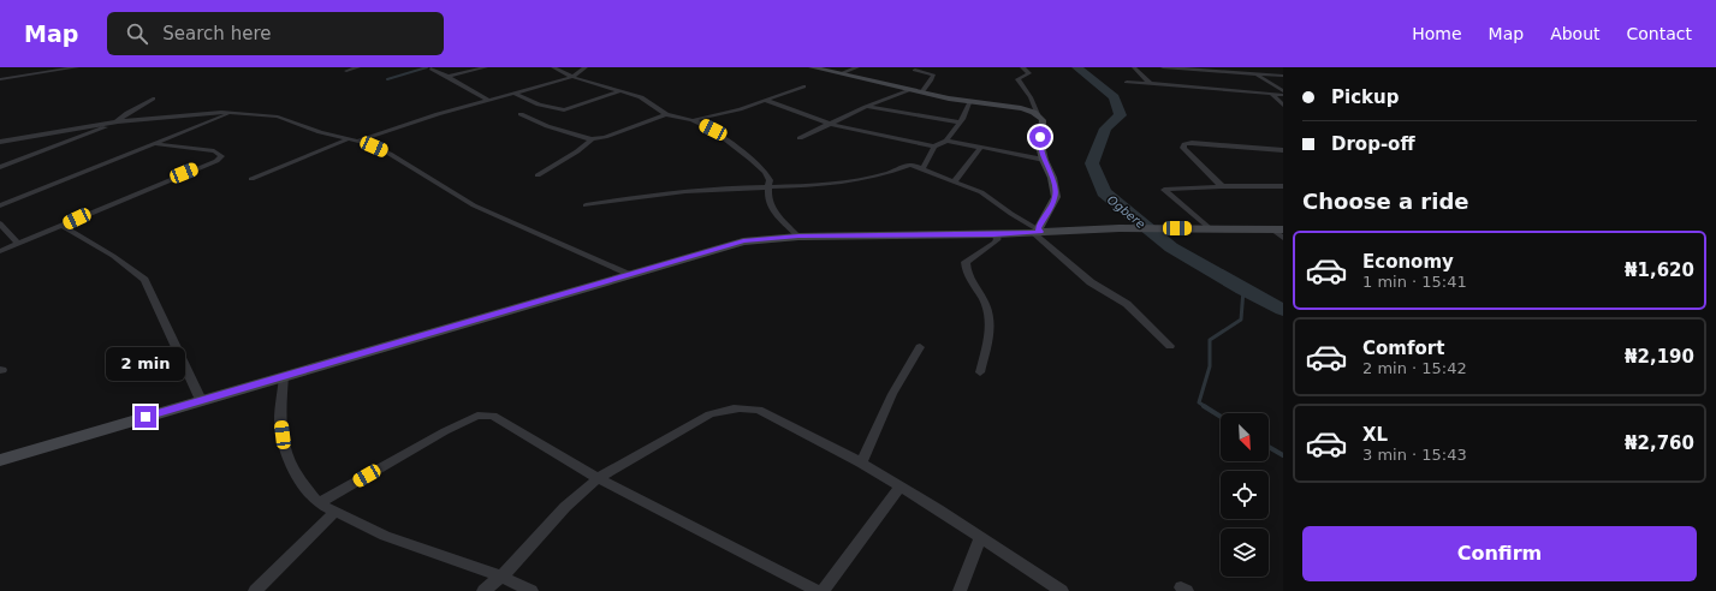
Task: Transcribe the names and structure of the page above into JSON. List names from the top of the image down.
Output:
{
  "water": ["Ogbere"],
  "north": "bottom right",
  "page": {
    "header": "Map",
    "search": "Search here",
    "nav": [
      "Home",
      "Map",
      "About",
      "Contact"
    ],
    "banner": ["Pickup", "Drop-off"],
    "heading": "Choose a ride",
    "list": [
      {
        "name": "Economy",
        "note": "1 min · 15:41",
        "value": "₦1,620"
      },
      {
        "name": "Comfort",
        "note": "2 min · 15:42",
        "value": "₦2,190"
      },
      {
        "name": "XL",
        "note": "3 min · 15:43",
        "value": "₦2,760"
      }
    ],
    "bubble": "2 min",
    "buttons": "Confirm"
  }
}
